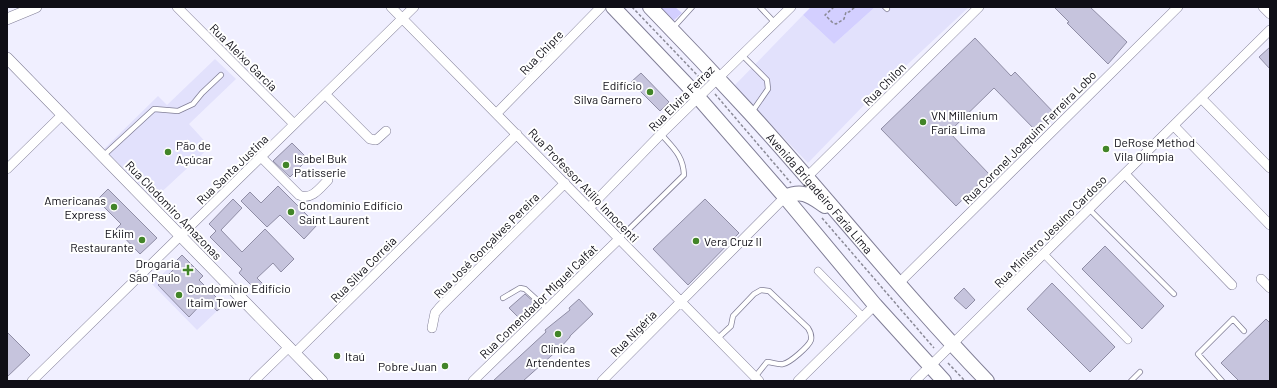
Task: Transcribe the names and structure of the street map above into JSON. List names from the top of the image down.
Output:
{
  "streets": {
    "main road": ["Avenida Brigadeiro Faria Lima"],
    "street": [
      "Rua Chipre",
      "Rua Aleixo Garcia",
      "Rua Chilon",
      "Rua Elvira Ferraz",
      "Rua Coronel Joaquim Ferreira Lobo",
      "Rua Santa Justina",
      "Rua Professor Atílio Innocenti",
      "Rua Clodomiro Amazonas",
      "Rua Ministro Jesuíno Cardoso",
      "Rua José Gonçalves Pereira",
      "Rua Silva Correia",
      "Rua Comendador Miguel Calfat",
      "Rua Nigéria"
    ]
  },
  "crossings": [
    ["Rua Chipre", "Rua Professor Atílio Innocenti"],
    ["Rua Aleixo Garcia", "Rua Santa Justina"],
    ["Rua Chilon", "Avenida Brigadeiro Faria Lima"],
    ["Rua Elvira Ferraz", "Rua Professor Atílio Innocenti"],
    ["Rua Elvira Ferraz", "Avenida Brigadeiro Faria Lima"],
    ["Rua Coronel Joaquim Ferreira Lobo", "Avenida Brigadeiro Faria Lima"],
    ["Rua Santa Justina", "Rua Professor Atílio Innocenti"],
    ["Rua Santa Justina", "Rua Clodomiro Amazonas"],
    ["Rua Professor Atílio Innocenti", "Rua José Gonçalves Pereira"],
    ["Rua Professor Atílio Innocenti", "Rua Silva Correia"],
    ["Rua Professor Atílio Innocenti", "Rua Comendador Miguel Calfat"],
    ["Rua Professor Atílio Innocenti", "Rua Nigéria"],
    ["Avenida Brigadeiro Faria Lima", "Rua Ministro Jesuíno Cardoso"],
    ["Rua Clodomiro Amazonas", "Rua Silva Correia"]
  ],
  "places": {
    "other": [
      "Edifício Silva Garnero",
      "VN Millenium Faria Lima",
      "DeRose Method Vila Olímpia",
      "Pão de Açúcar",
      "Isabel Buk Patisserie",
      "Americanas Express",
      "Condomínio Edifício Saint Laurent",
      "Ekiim Restaurante",
      "Vera Cruz II",
      "Condomínio Edifício Itaim Tower",
      "Clínica Artendentes",
      "Itaú",
      "Pobre Juan"
    ],
    "health": ["Drogaria São Paulo"]
  }
}
